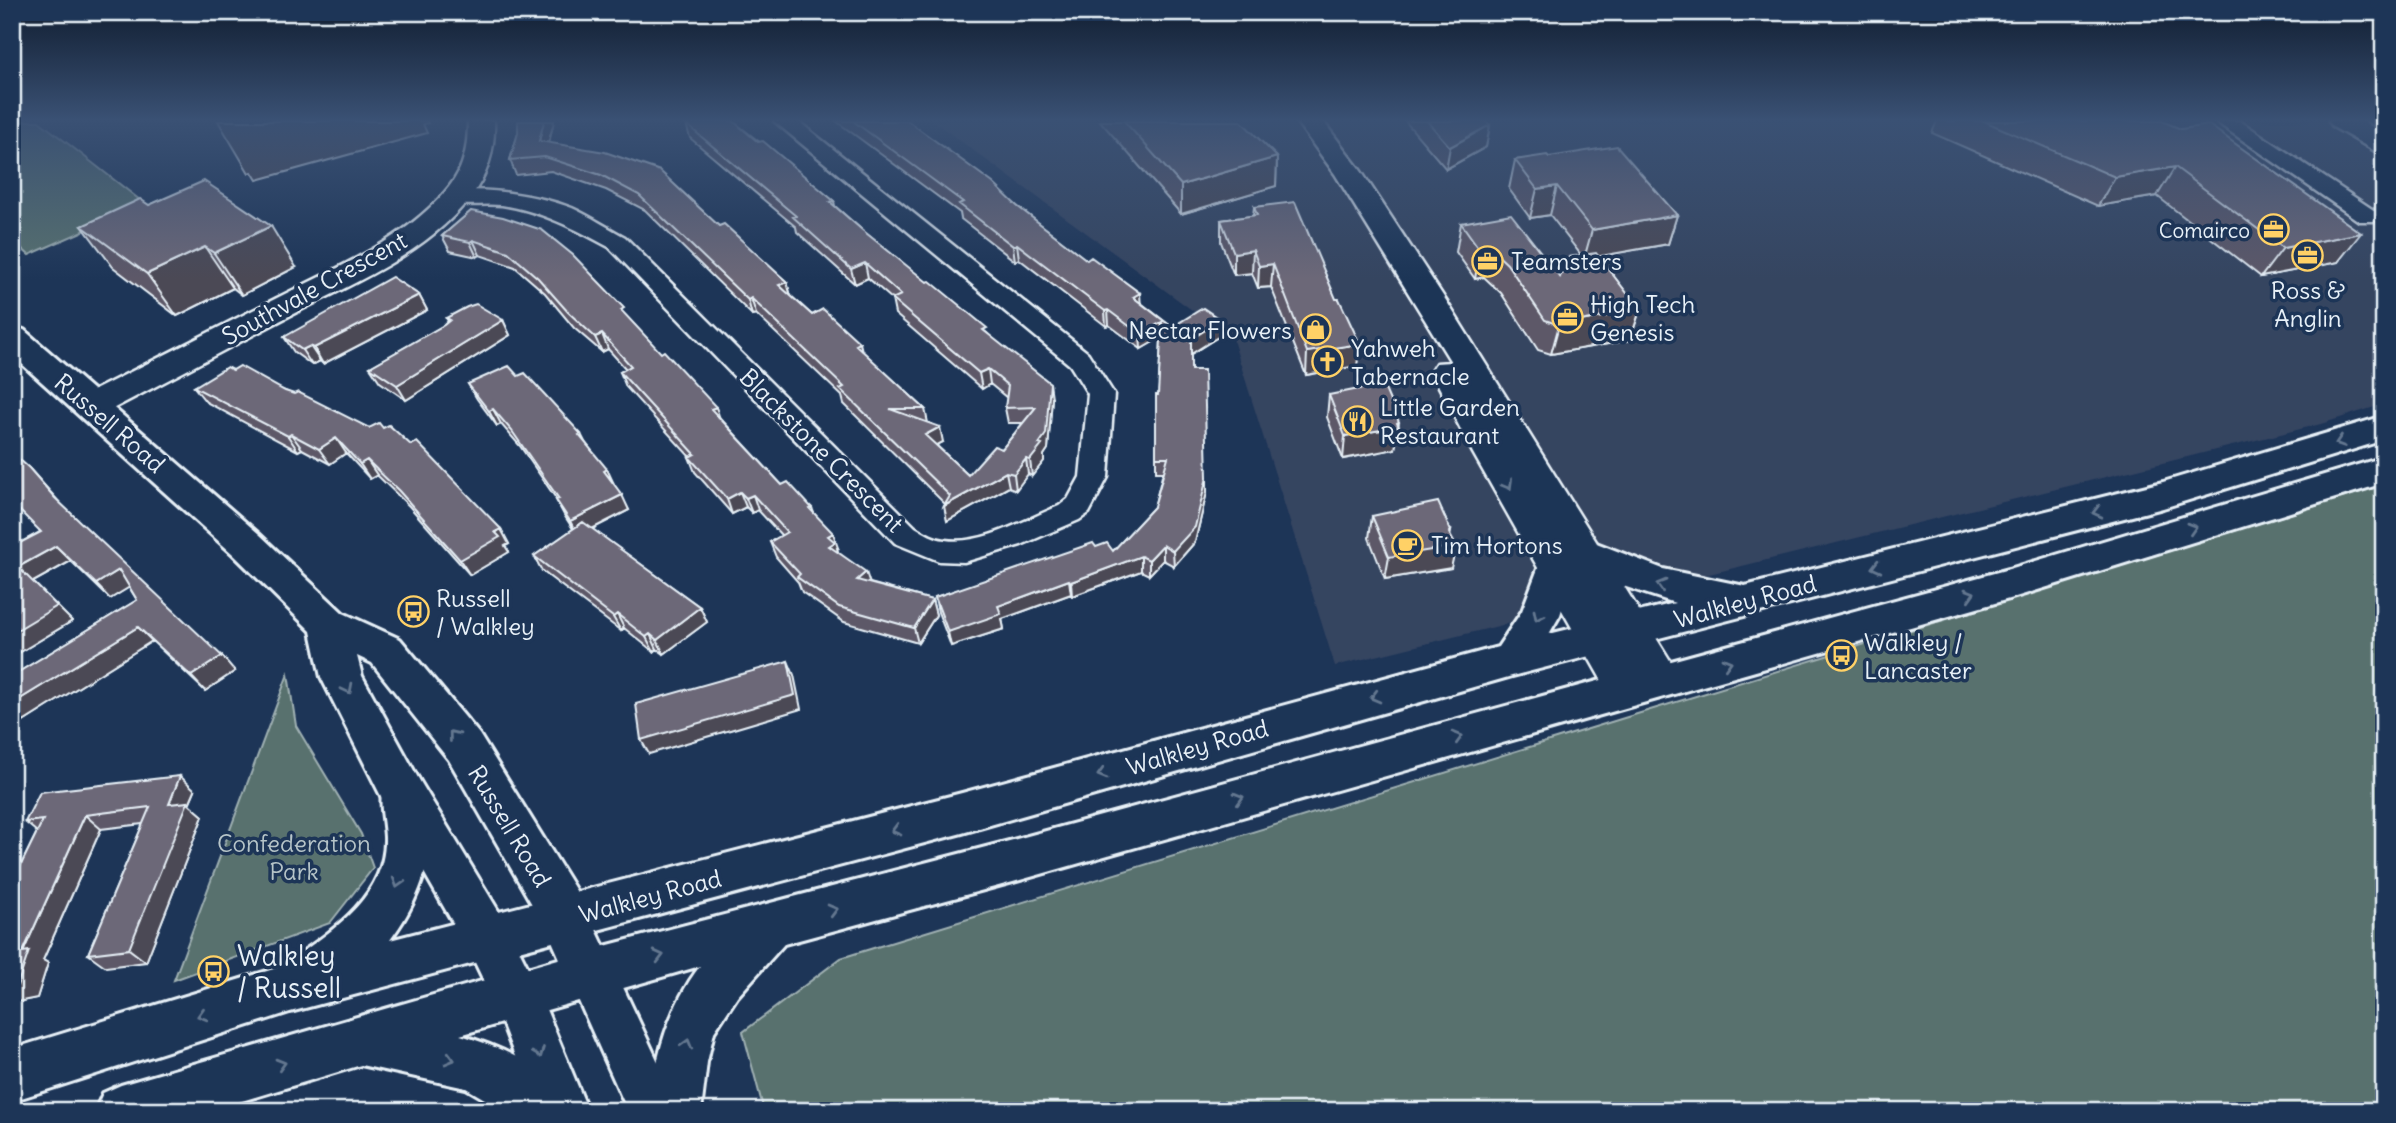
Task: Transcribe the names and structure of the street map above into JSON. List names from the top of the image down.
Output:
{
  "streets": {
    "main road": ["Russell Road", "Walkley Road"],
    "street": ["Southvale Crescent", "Blackstone Crescent"]
  },
  "crossings": [
    ["Southvale Crescent", "Russell Road"],
    ["Southvale Crescent", "Blackstone Crescent"],
    ["Russell Road", "Walkley Road"]
  ],
  "parks": ["Confederation Park"],
  "places": {
    "office": [
      "Comairco",
      "Ross & Anglin",
      "Teamsters",
      "High Tech Genesis"
    ],
    "shop": ["Nectar Flowers"],
    "church": ["Yahweh Tabernacle"],
    "restaurant": ["Little Garden Restaurant"],
    "cafe": ["Tim Hortons"],
    "bus stop": ["Russell / Walkley", "Walkley / Lancaster", "Walkley / Russell"]
  }
}
